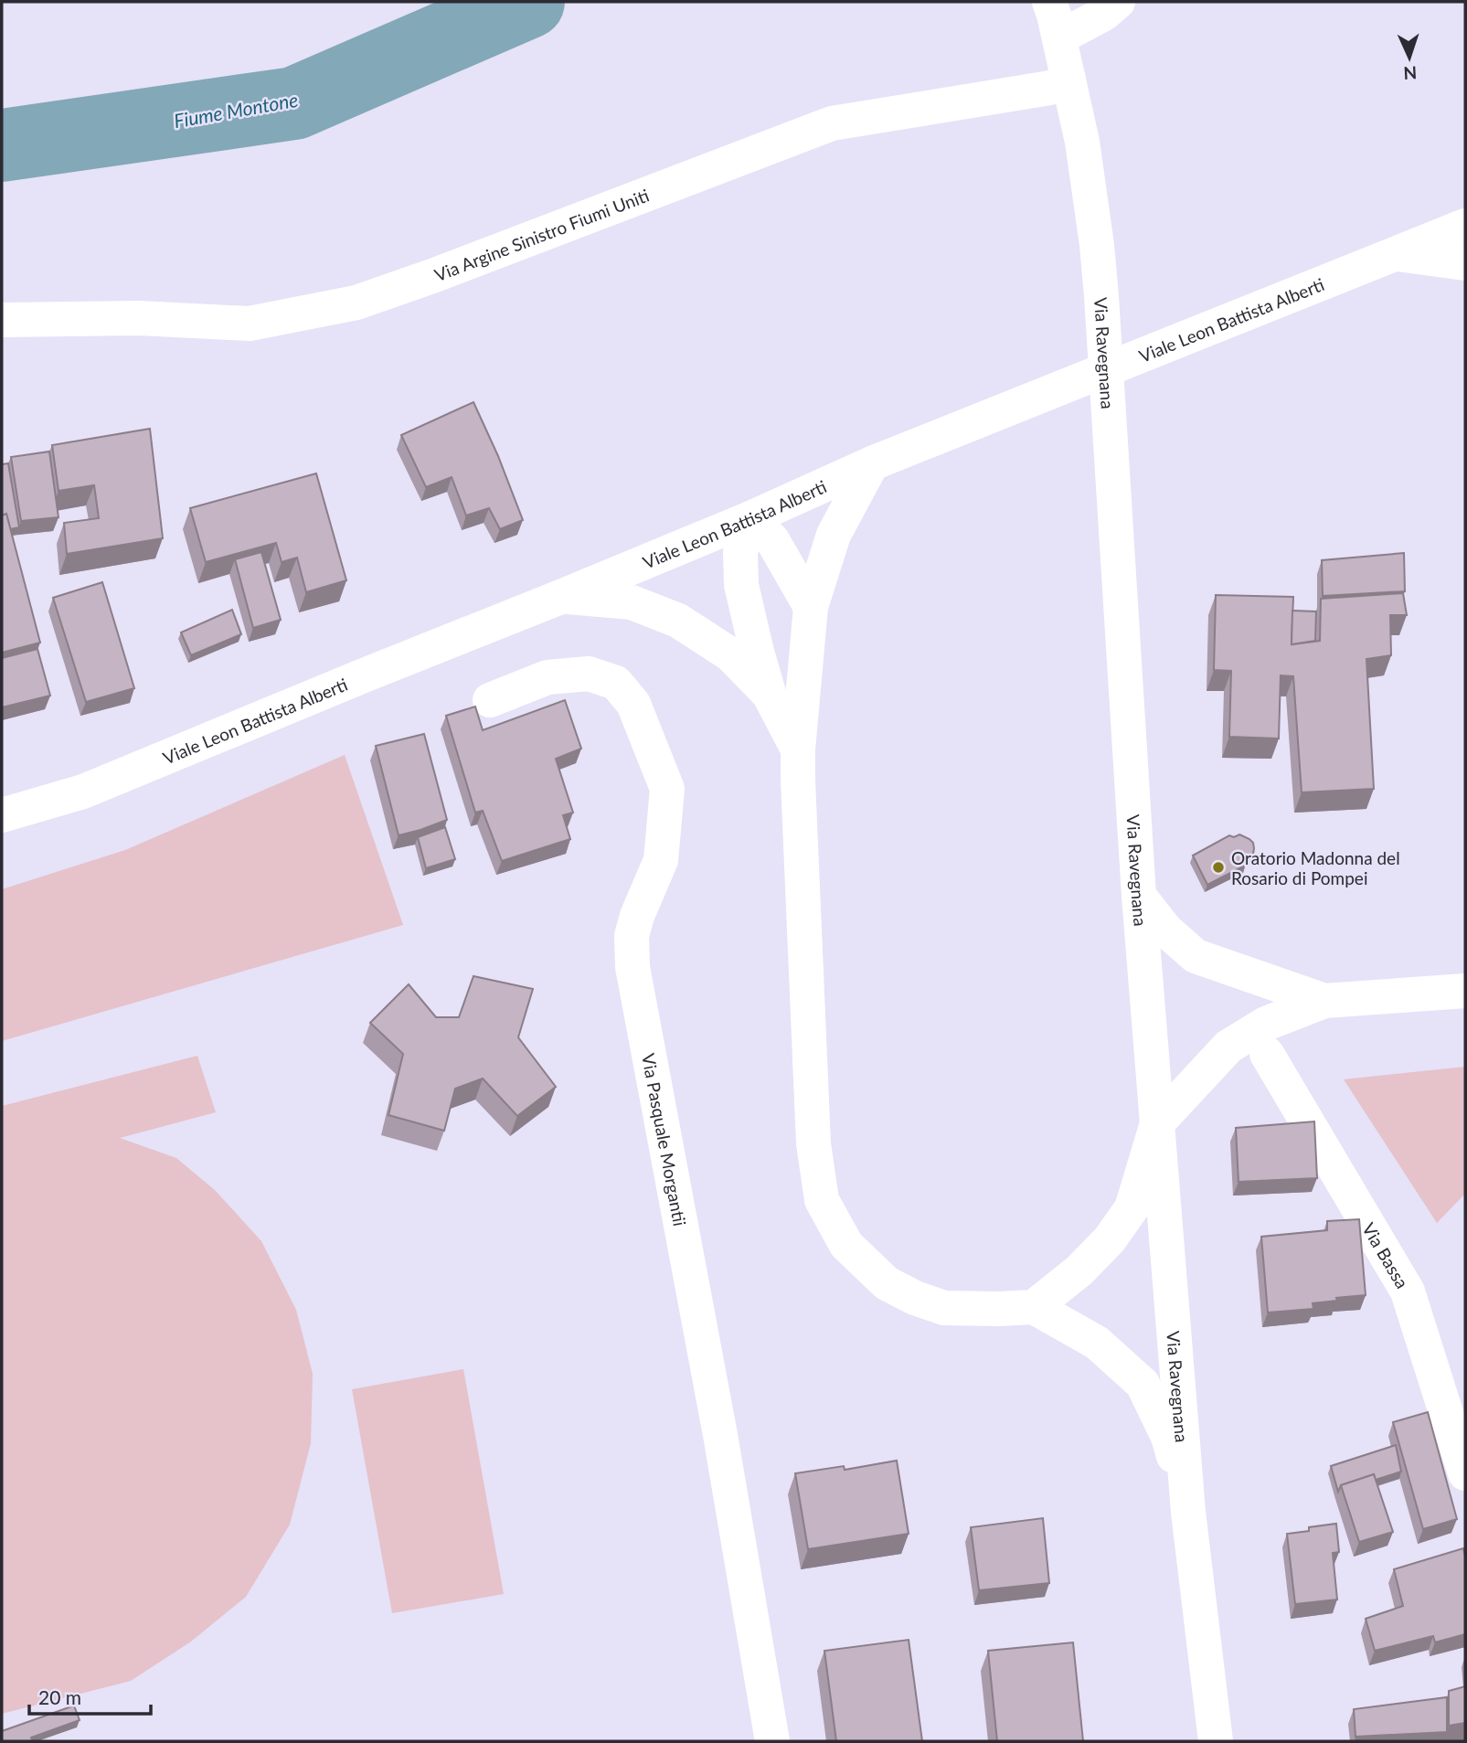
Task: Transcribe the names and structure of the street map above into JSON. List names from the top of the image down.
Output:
{
  "streets": {
    "main road": [
      "Via Argine Sinistro Fiumi Uniti",
      "Viale Leon Battista Alberti",
      "Via Ravegnana",
      "Via Pasquale Morgantii",
      "Via Bassa"
    ]
  },
  "crossings": [
    ["Via Argine Sinistro Fiumi Uniti", "Via Ravegnana"]
  ],
  "water": ["Fiume Montone"],
  "places": ["Oratorio Madonna del Rosario di Pompei"],
  "scale_bar": "20 m",
  "north": "bottom"
}
